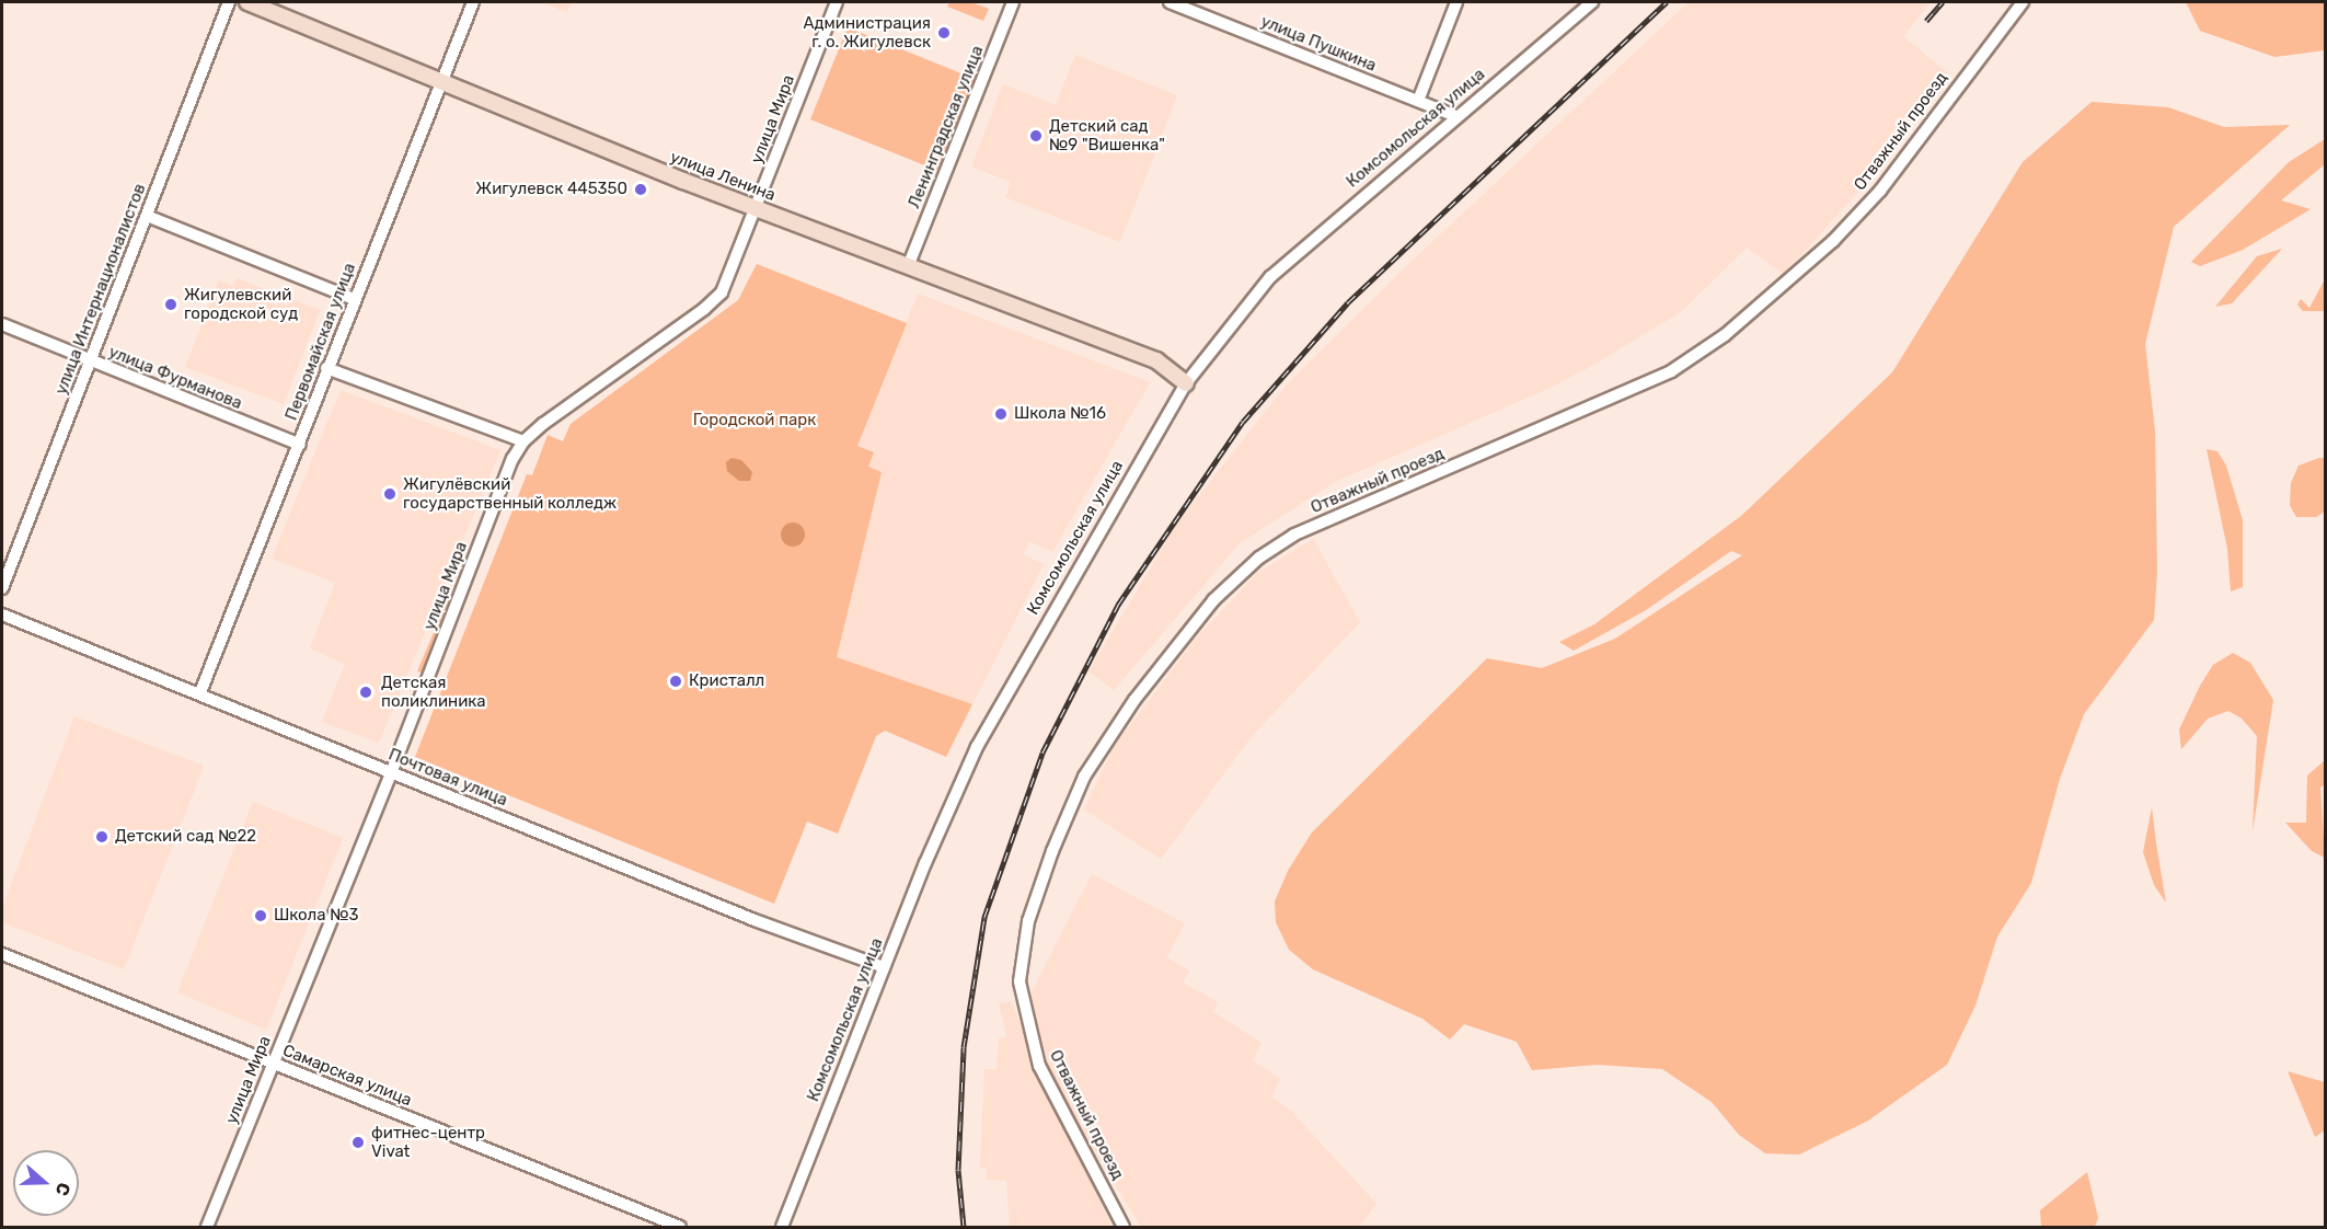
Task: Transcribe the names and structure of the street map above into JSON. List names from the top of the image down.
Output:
{
  "streets": {
    "street": [
      "улица Пушкина",
      "улица Мира",
      "Ленинградская улица",
      "Комсомольская улица",
      "Отважный проезд",
      "улица Ленина",
      "улица Интернационалистов",
      "Первомайская улица",
      "улица Фурманова",
      "Почтовая улица",
      "Самарская улица"
    ]
  },
  "crossings": [
    ["улица Пушкина", "Комсомольская улица"],
    ["улица Мира", "улица Ленина"],
    ["улица Мира", "Почтовая улица"],
    ["улица Мира", "Самарская улица"],
    ["Ленинградская улица", "улица Ленина"],
    ["Комсомольская улица", "улица Ленина"],
    ["Комсомольская улица", "Почтовая улица"],
    ["улица Ленина", "Первомайская улица"],
    ["улица Интернационалистов", "улица Фурманова"],
    ["Первомайская улица", "улица Фурманова"],
    ["Первомайская улица", "Почтовая улица"]
  ],
  "parks": ["Городской парк"],
  "places": [
    "Администрация г. о. Жигулевск",
    "Детский сад №9 \"Вишенка\"",
    "Жигулевск 445350",
    "Жигулевский городской суд",
    "Школа №16",
    "Жигулёвский государственный колледж",
    "Кристалл",
    "Детская поликлиника",
    "Детский сад №22",
    "Школа №3",
    "фитнес-центр Vivat"
  ],
  "north": "right"
}
